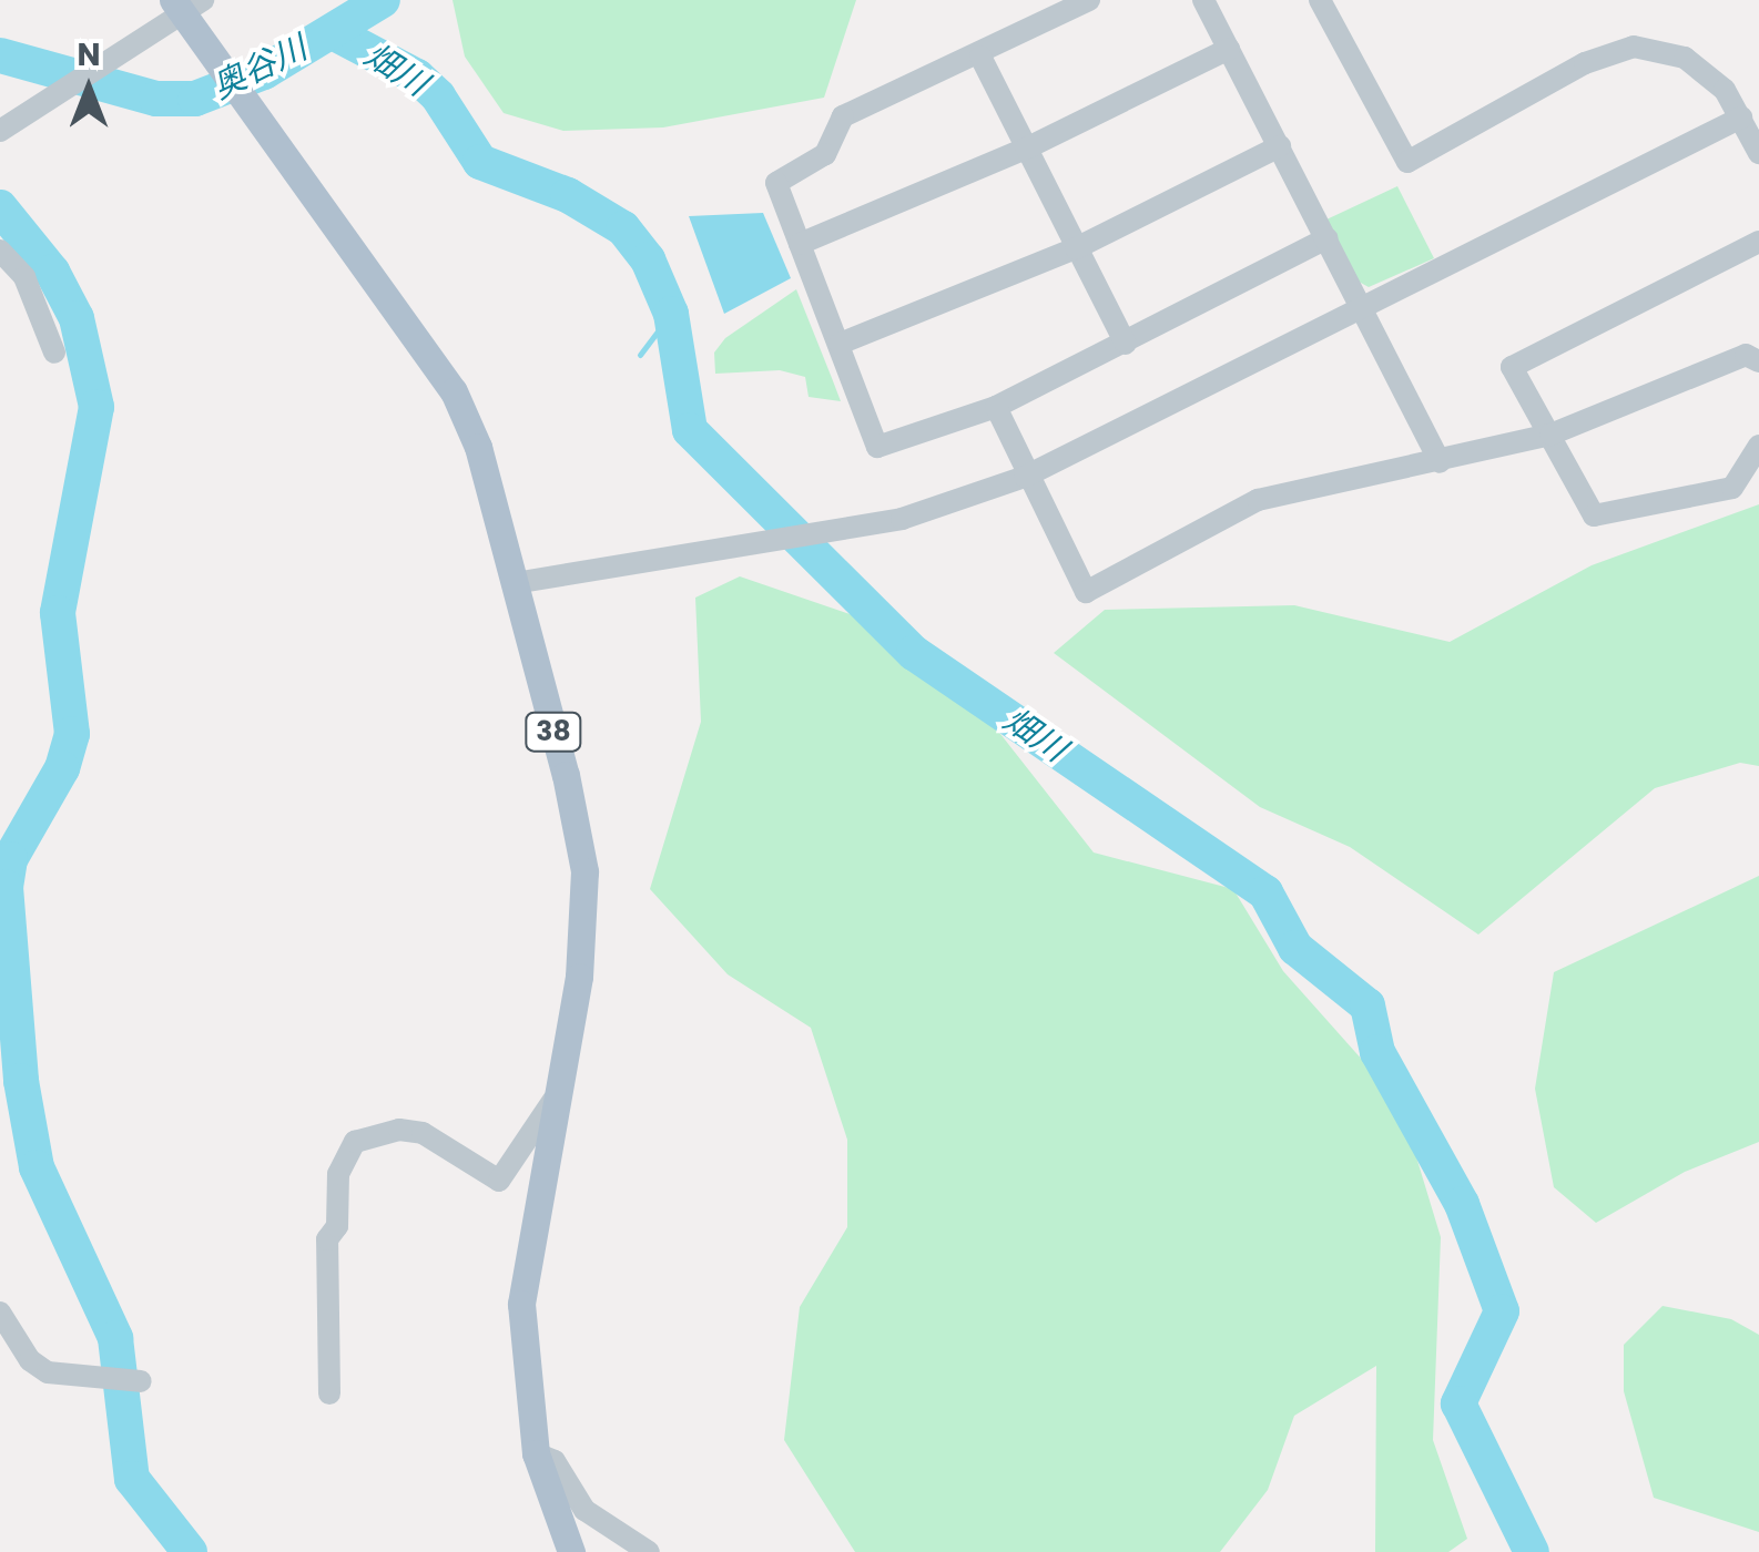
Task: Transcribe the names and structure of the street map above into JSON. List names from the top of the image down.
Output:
{
  "streets": {
    "main road": ["38"]
  },
  "water": ["奥谷川", "畑川"],
  "north": "top"
}
